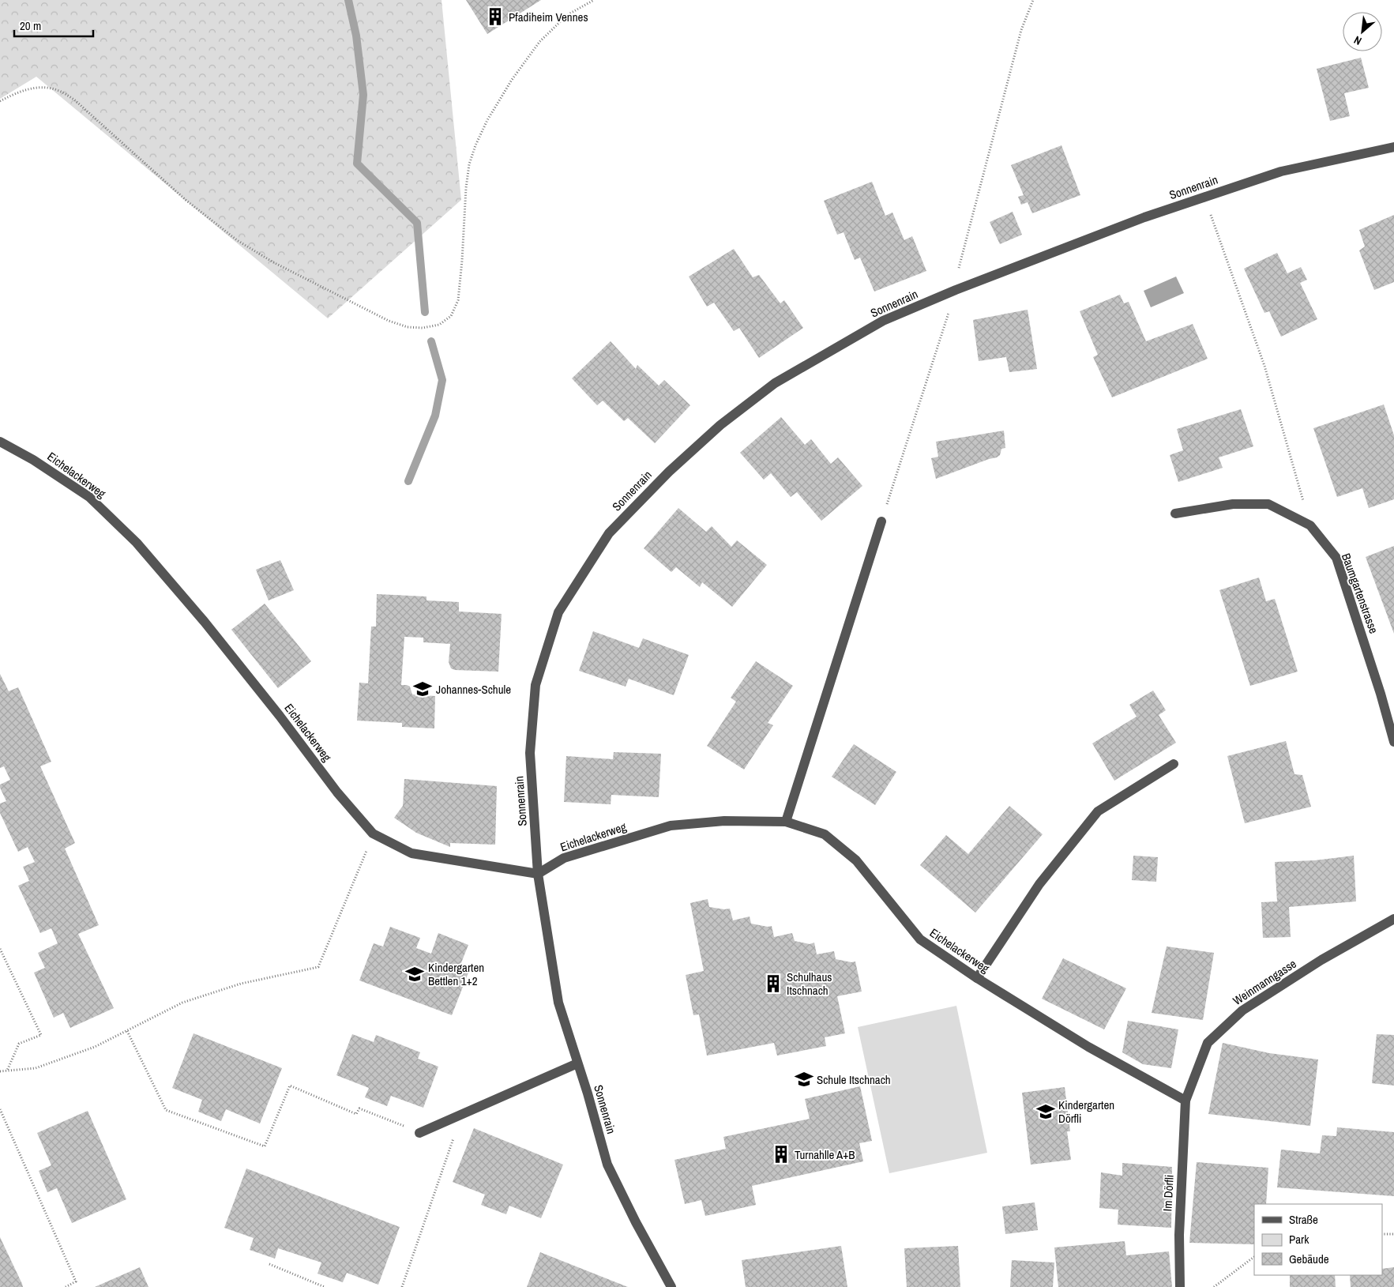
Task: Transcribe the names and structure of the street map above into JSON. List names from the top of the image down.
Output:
{
  "streets": {
    "street": [
      "Sonnenrain",
      "Eichelackerweg",
      "Baumgartenstrasse",
      "Weinmanngasse",
      "Im Dörfli"
    ]
  },
  "crossings": [
    ["Sonnenrain", "Eichelackerweg"],
    ["Eichelackerweg", "Weinmanngasse"],
    ["Eichelackerweg", "Im Dörfli"],
    ["Weinmanngasse", "Im Dörfli"]
  ],
  "places": {
    "building": ["Pfadiheim Vennes", "Schulhaus Itschnach", "Turnahlle A+B"],
    "school or university": [
      "Johannes-Schule",
      "Kindergarten Bettlen 1+2",
      "Schule Itschnach",
      "Kindergarten Dörfli"
    ]
  },
  "legend": ["Straße", "Park", "Gebäude"],
  "scale_bar": "20 m",
  "north": "bottom left"
}
